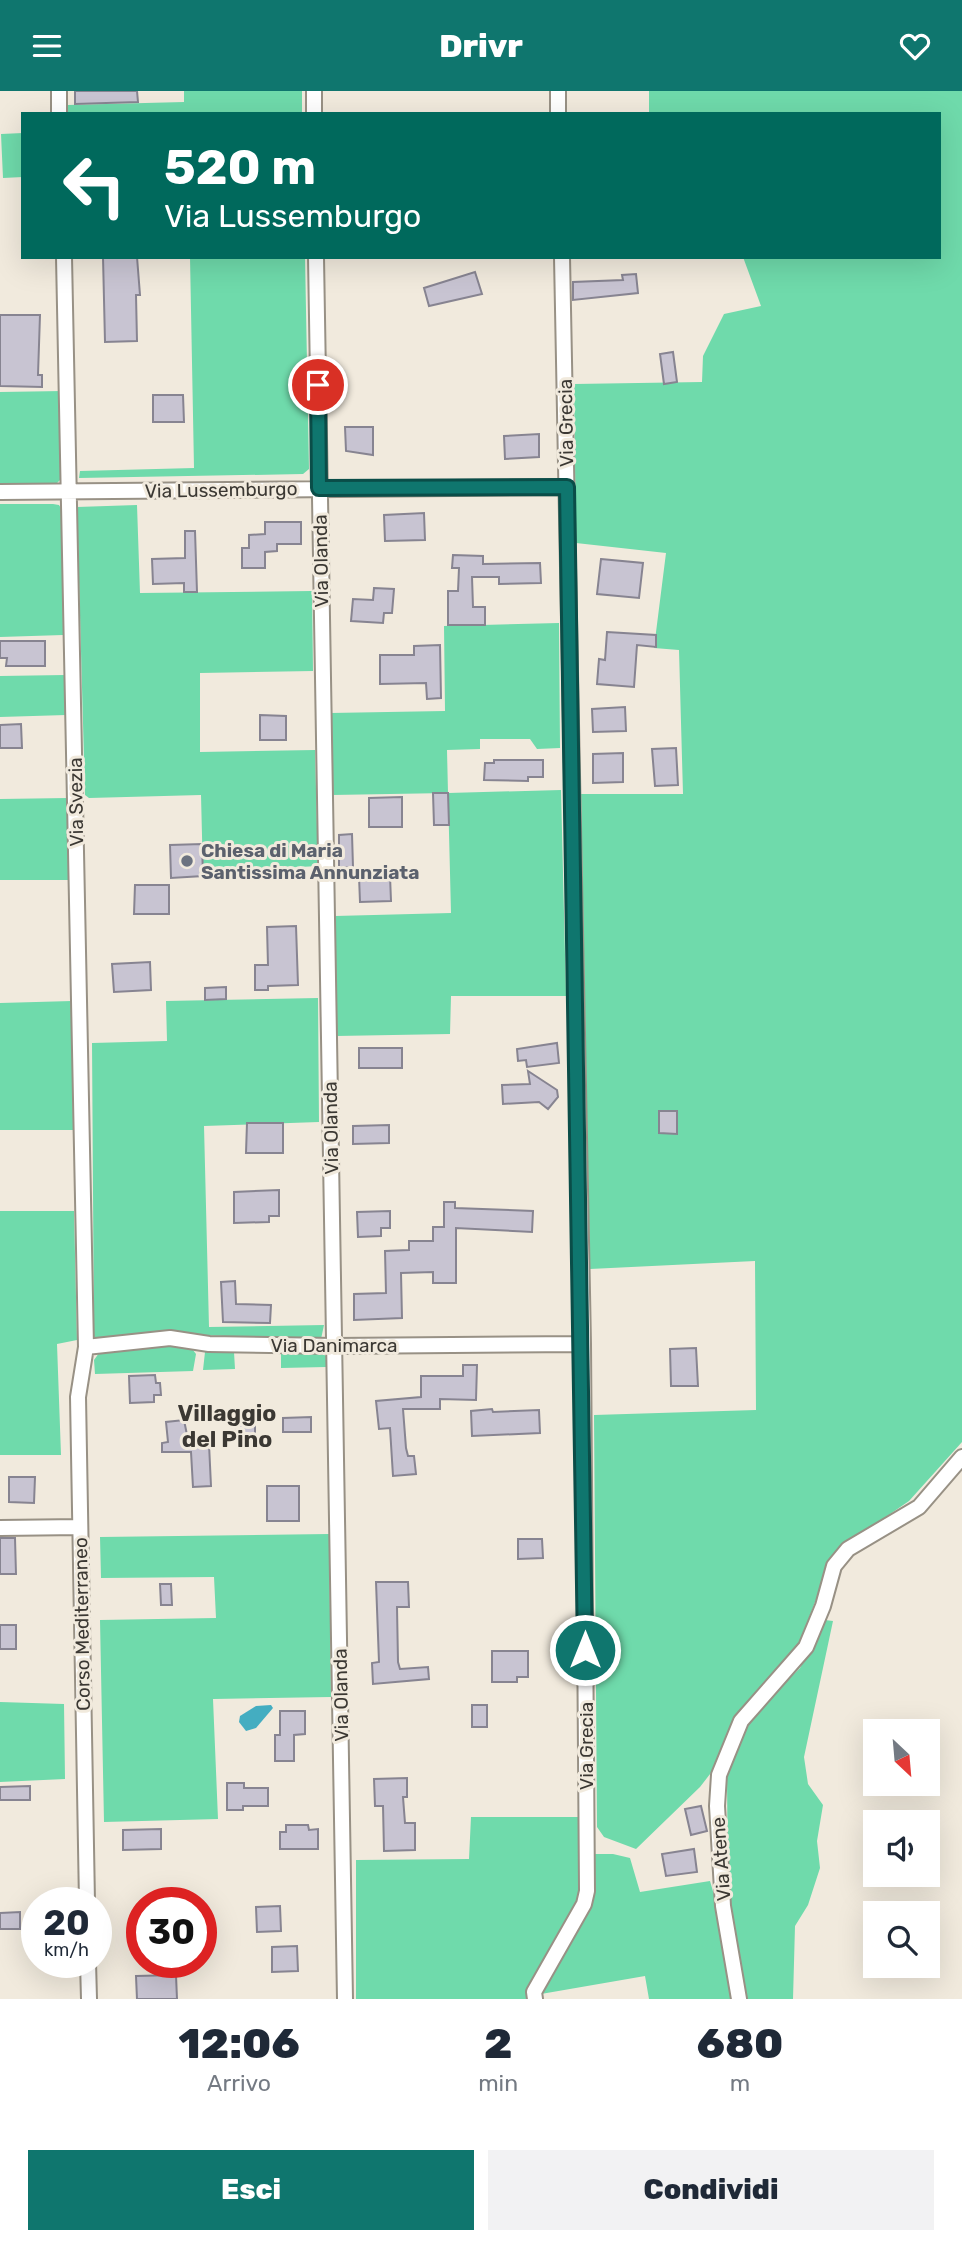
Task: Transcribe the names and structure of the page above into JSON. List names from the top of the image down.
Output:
{
  "streets": {
    "street": [
      "Via Grecia",
      "Via Lussemburgo",
      "Via Olanda",
      "Via Svezia",
      "Via Danimarca",
      "Corso Mediterraneo",
      "Via Atene"
    ]
  },
  "crossings": [
    ["Via Grecia", "Via Lussemburgo"],
    ["Via Grecia", "Via Danimarca"],
    ["Via Lussemburgo", "Via Olanda"],
    ["Via Lussemburgo", "Via Svezia"],
    ["Via Olanda", "Via Danimarca"],
    ["Via Svezia", "Via Danimarca"],
    ["Via Svezia", "Corso Mediterraneo"],
    ["Via Danimarca", "Corso Mediterraneo"]
  ],
  "districts": ["Villaggio del Pino"],
  "places": ["Chiesa di Maria Santissima Annunziata"],
  "north": "bottom right",
  "page": {
    "header": "Drivr",
    "turn": ["520 m", "Via Lussemburgo"],
    "speed": "20 km/h",
    "limit": "30",
    "eta": [
      "12:06",
      "Arrivo",
      "2",
      "min",
      "680",
      "m"
    ],
    "buttons": ["Esci", "Condividi"]
  }
}
